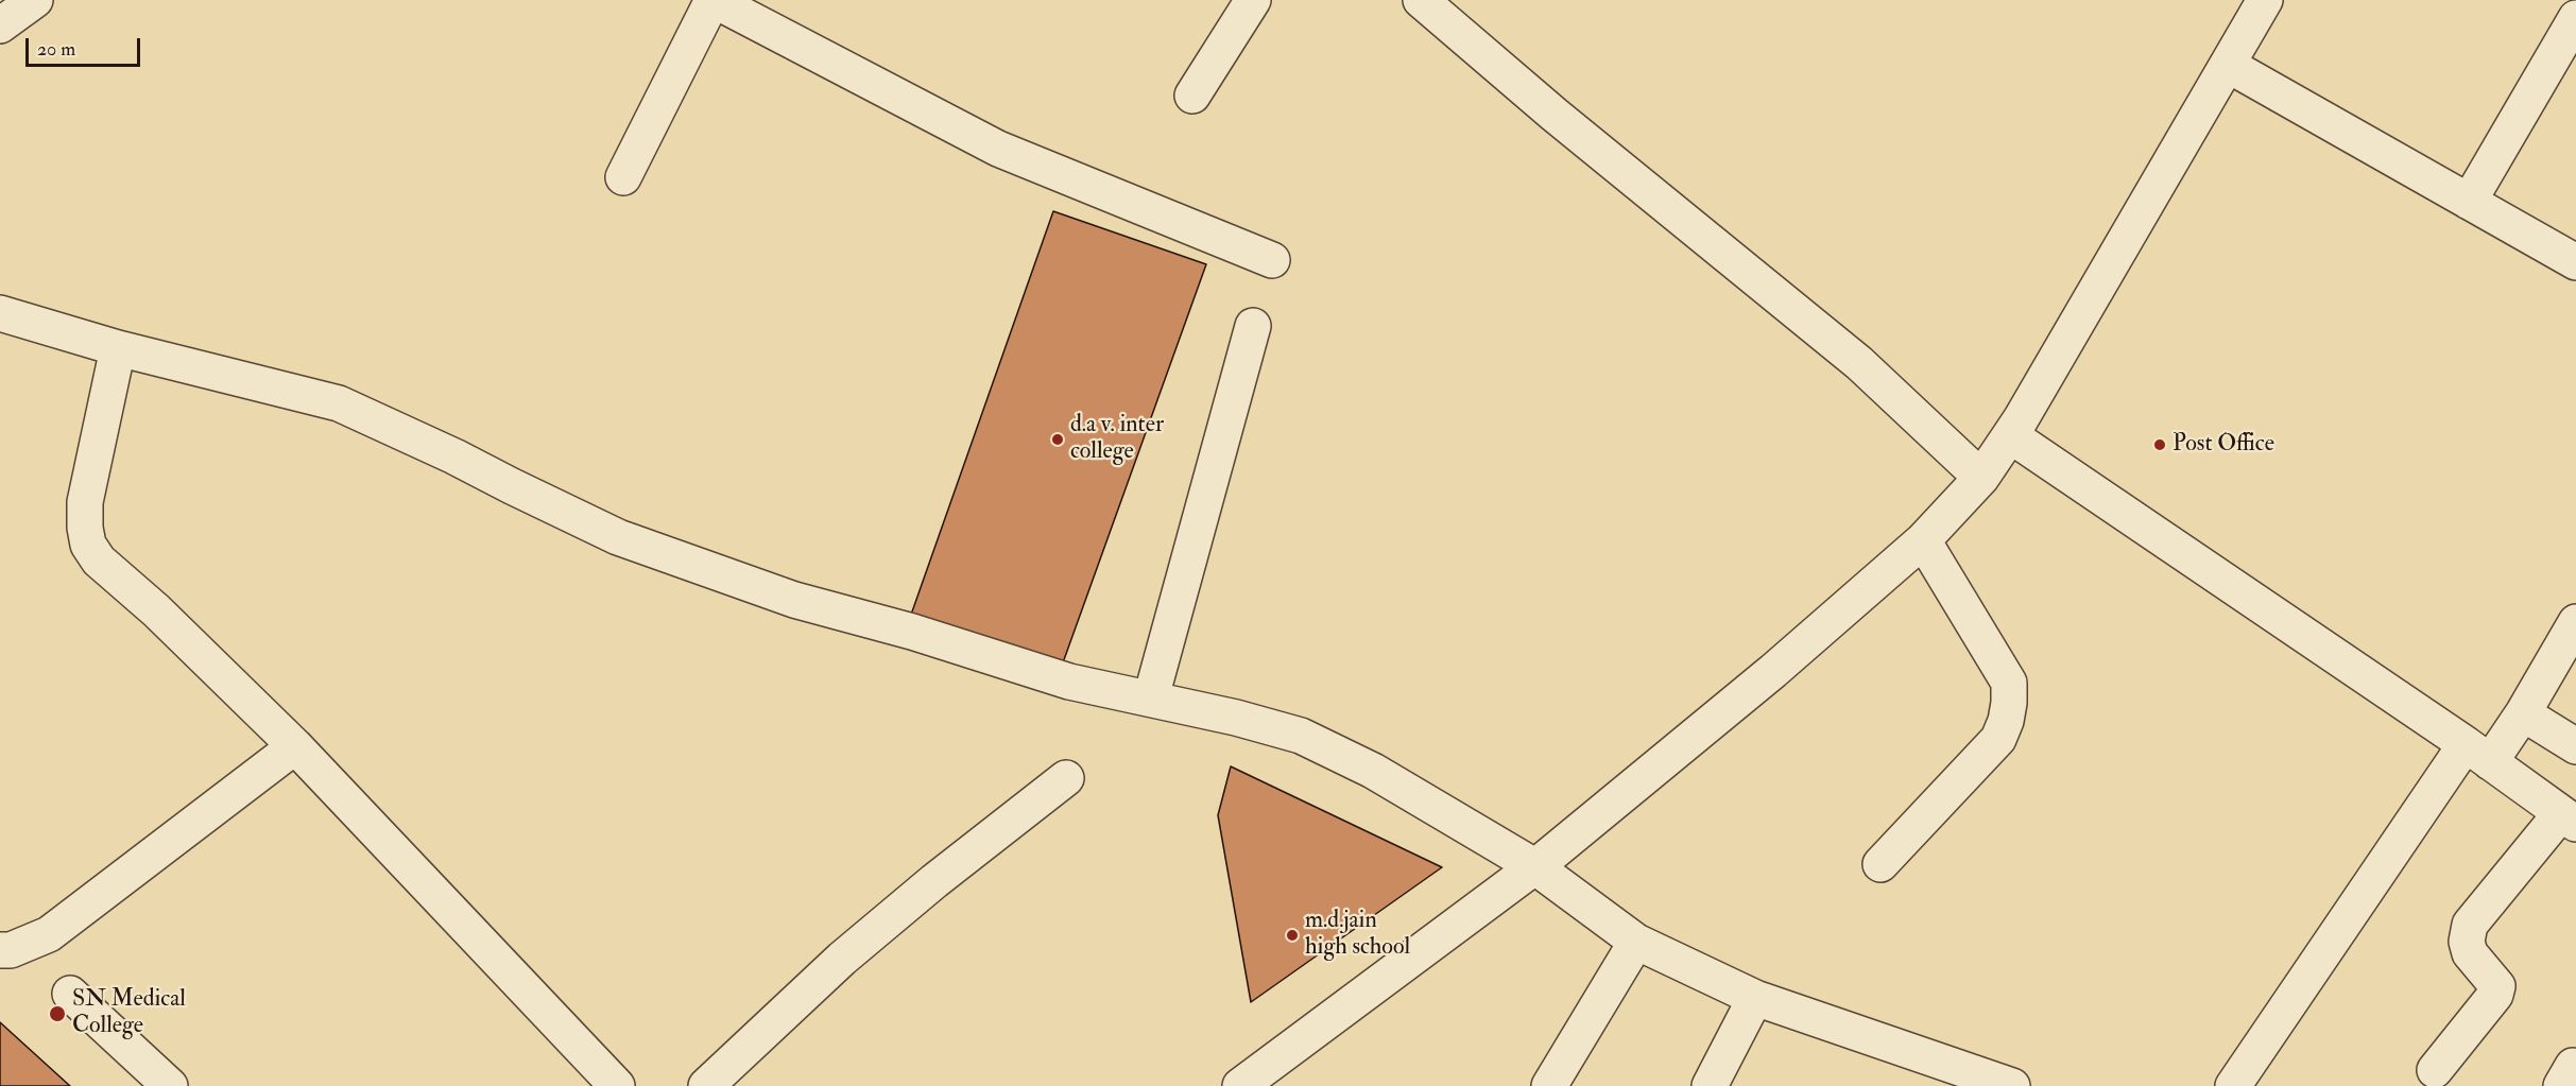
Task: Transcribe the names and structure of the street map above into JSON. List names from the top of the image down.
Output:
{
  "places": [
    "d.a v. inter college",
    "Post Office",
    "m.d.jain high school",
    "SN Medical College"
  ],
  "scale_bar": "20 m"
}
